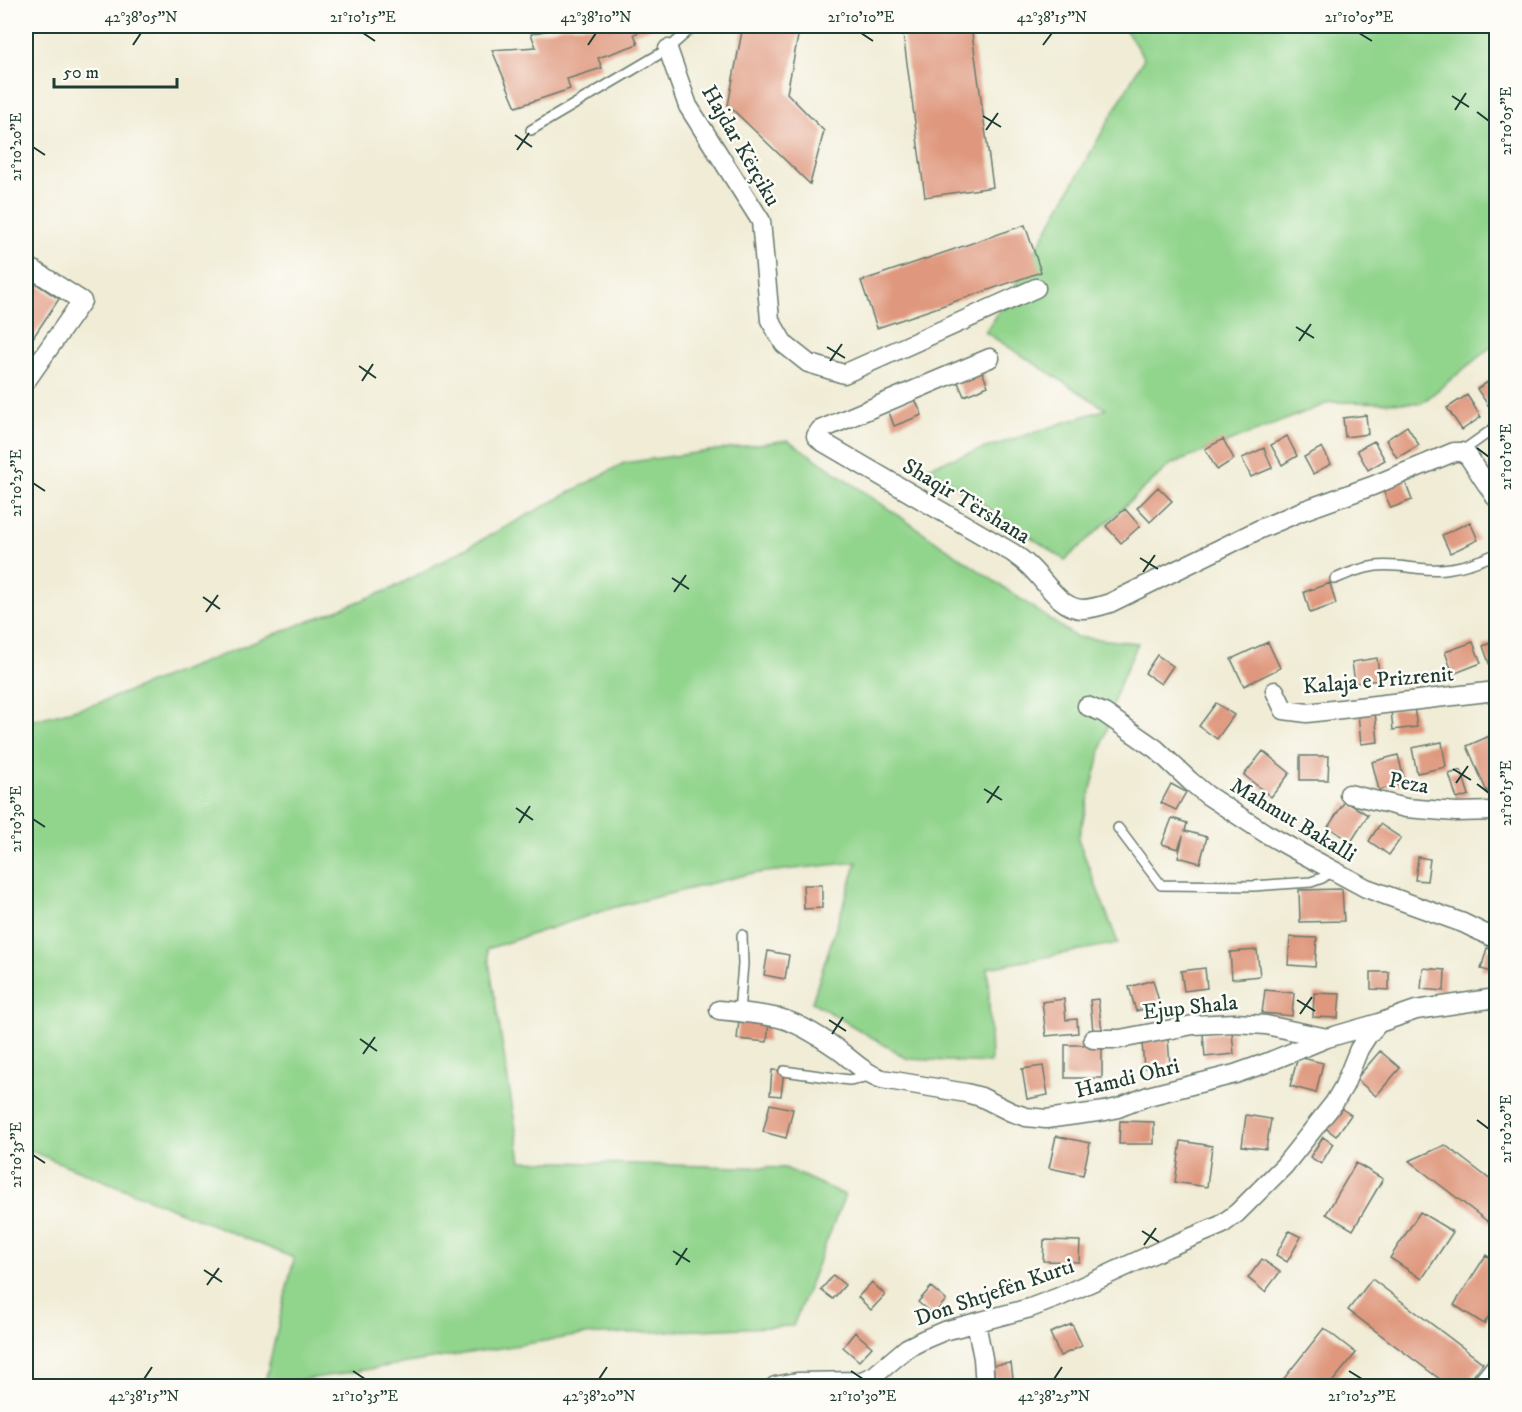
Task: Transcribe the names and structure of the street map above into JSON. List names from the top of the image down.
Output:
{
  "streets": {
    "street": [
      "Hajdar Kërçiku",
      "Shaqir Tërshana",
      "Kalaja e Prizrenit",
      "Peza",
      "Mahmut Bakalli",
      "Ejup Shala",
      "Hamdi Ohri",
      "Don Shtjefën Kurti"
    ]
  },
  "crossings": [
    ["Ejup Shala", "Hamdi Ohri"]
  ],
  "scale_bar": "50 m",
  "coordinates": [
    "42°38'05\"N",
    "21°10'15\"E",
    "42°38'10\"N",
    "21°10'10\"E",
    "42°38'15\"N",
    "21°10'05\"E",
    "21°10'20\"E",
    "21°10'25\"E",
    "21°10'30\"E",
    "21°10'35\"E",
    "42°38'20\"N",
    "42°38'25\"N"
  ]
}
